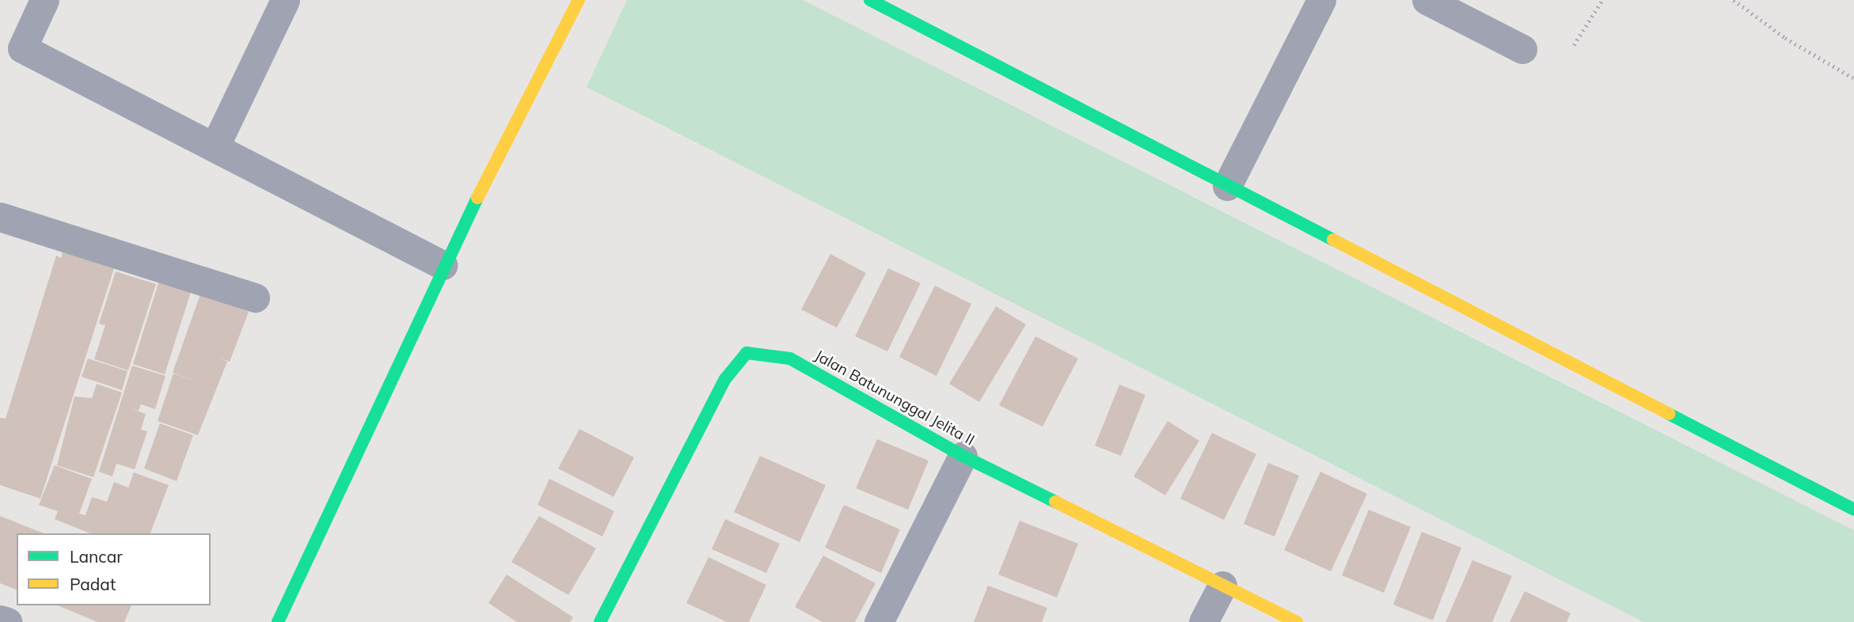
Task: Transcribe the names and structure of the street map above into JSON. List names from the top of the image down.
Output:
{
  "streets": {
    "street": ["Jalan Batununggal Jelita II"]
  },
  "legend": ["Lancar", "Padat"]
}
